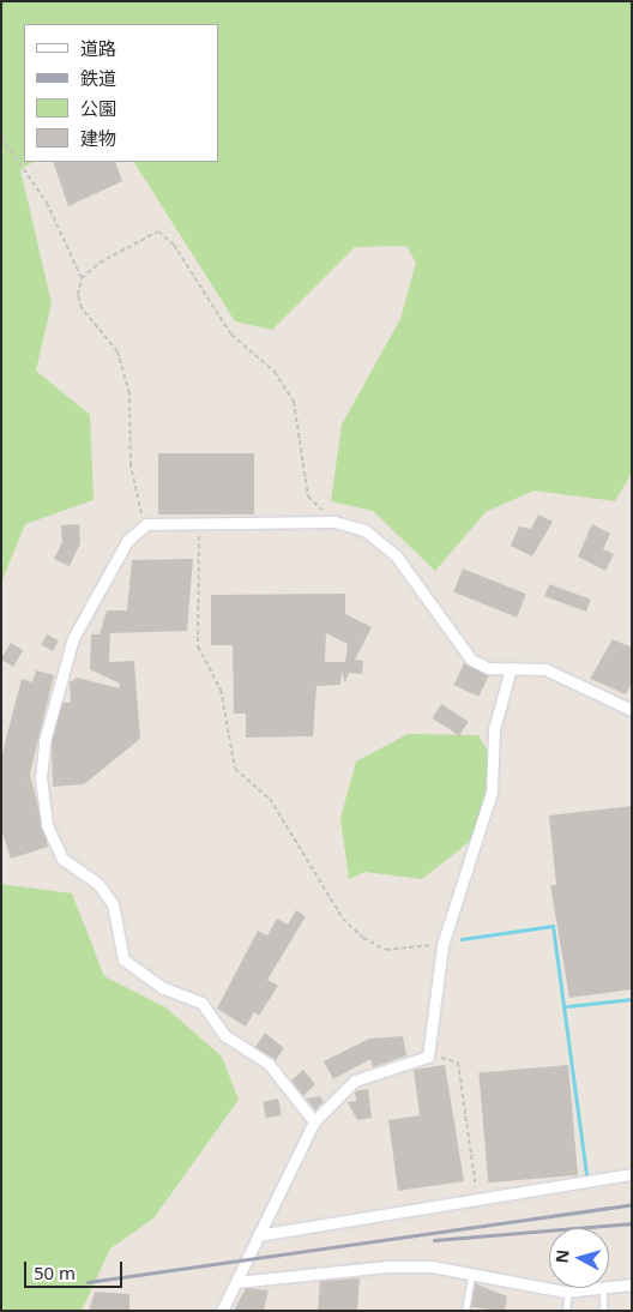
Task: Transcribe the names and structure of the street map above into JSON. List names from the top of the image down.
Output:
{
  "legend": [
    "道路",
    "鉄道",
    "公園",
    "建物"
  ],
  "scale_bar": "50 m",
  "north": "left"
}
